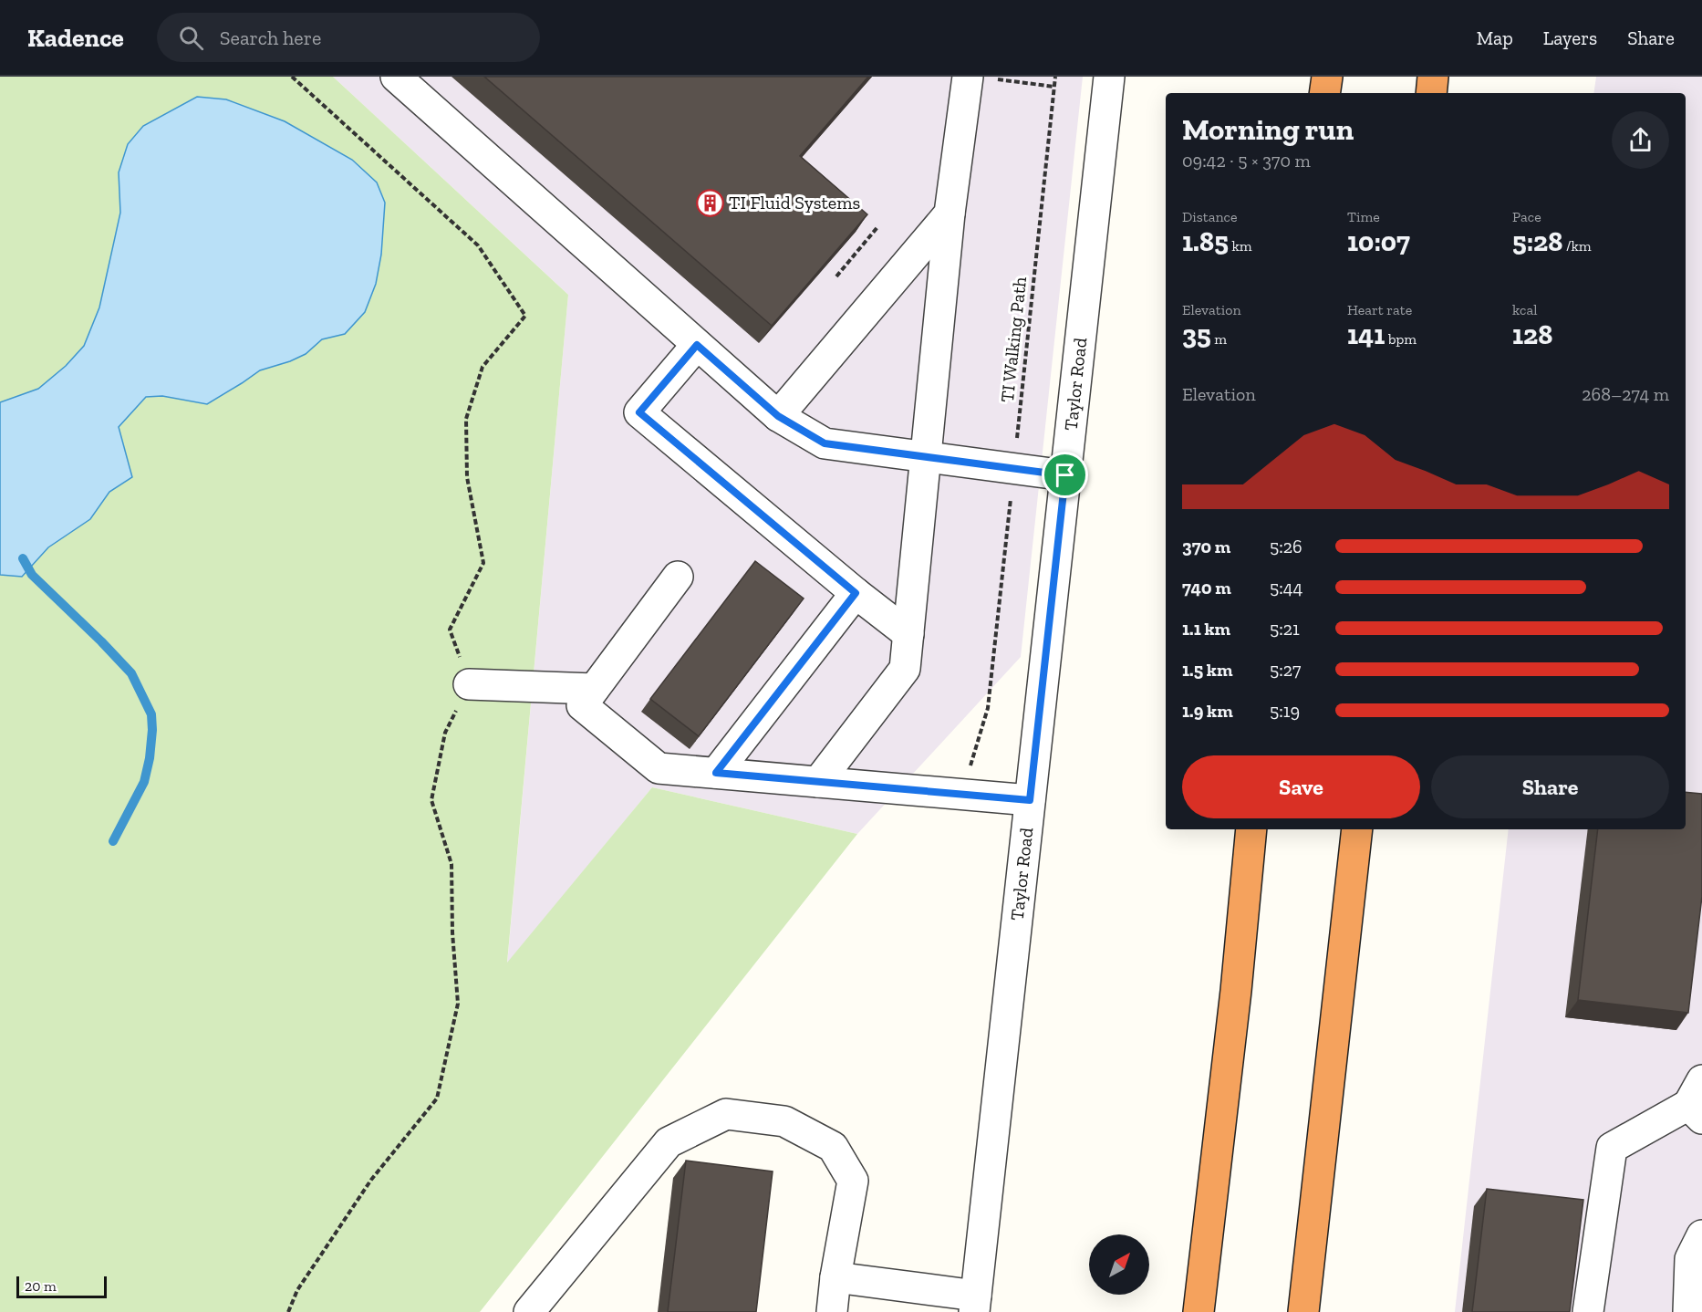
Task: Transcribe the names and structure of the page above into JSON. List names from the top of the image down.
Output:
{
  "streets": {
    "street": ["Taylor Road"],
    "path": ["TI Walking Path"]
  },
  "places": {
    "building": ["TI Fluid Systems"]
  },
  "scale_bar": "20 m",
  "north": "top right",
  "page": {
    "header": "Kadence",
    "search": "Search here",
    "nav": ["Map", "Layers", "Share"],
    "heading": ["Morning run", "09:42 · 5 × 370 m"],
    "stats": [
      ["Distance", "1.85 km"],
      ["Time", "10:07"],
      ["Pace", "5:28 /km"],
      ["Elevation", "35 m"],
      ["Heart rate", "141 bpm"],
      ["kcal", "128"]
    ],
    "chart": ["Elevation", "268–274 m"],
    "list": [
      {
        "name": "370 m",
        "note": "5:26"
      },
      {
        "name": "740 m",
        "note": "5:44"
      },
      {
        "name": "1.1 km",
        "note": "5:21"
      },
      {
        "name": "1.5 km",
        "note": "5:27"
      },
      {
        "name": "1.9 km",
        "note": "5:19"
      }
    ],
    "buttons": ["Save", "Share"],
    "scale": "20 m"
  }
}
